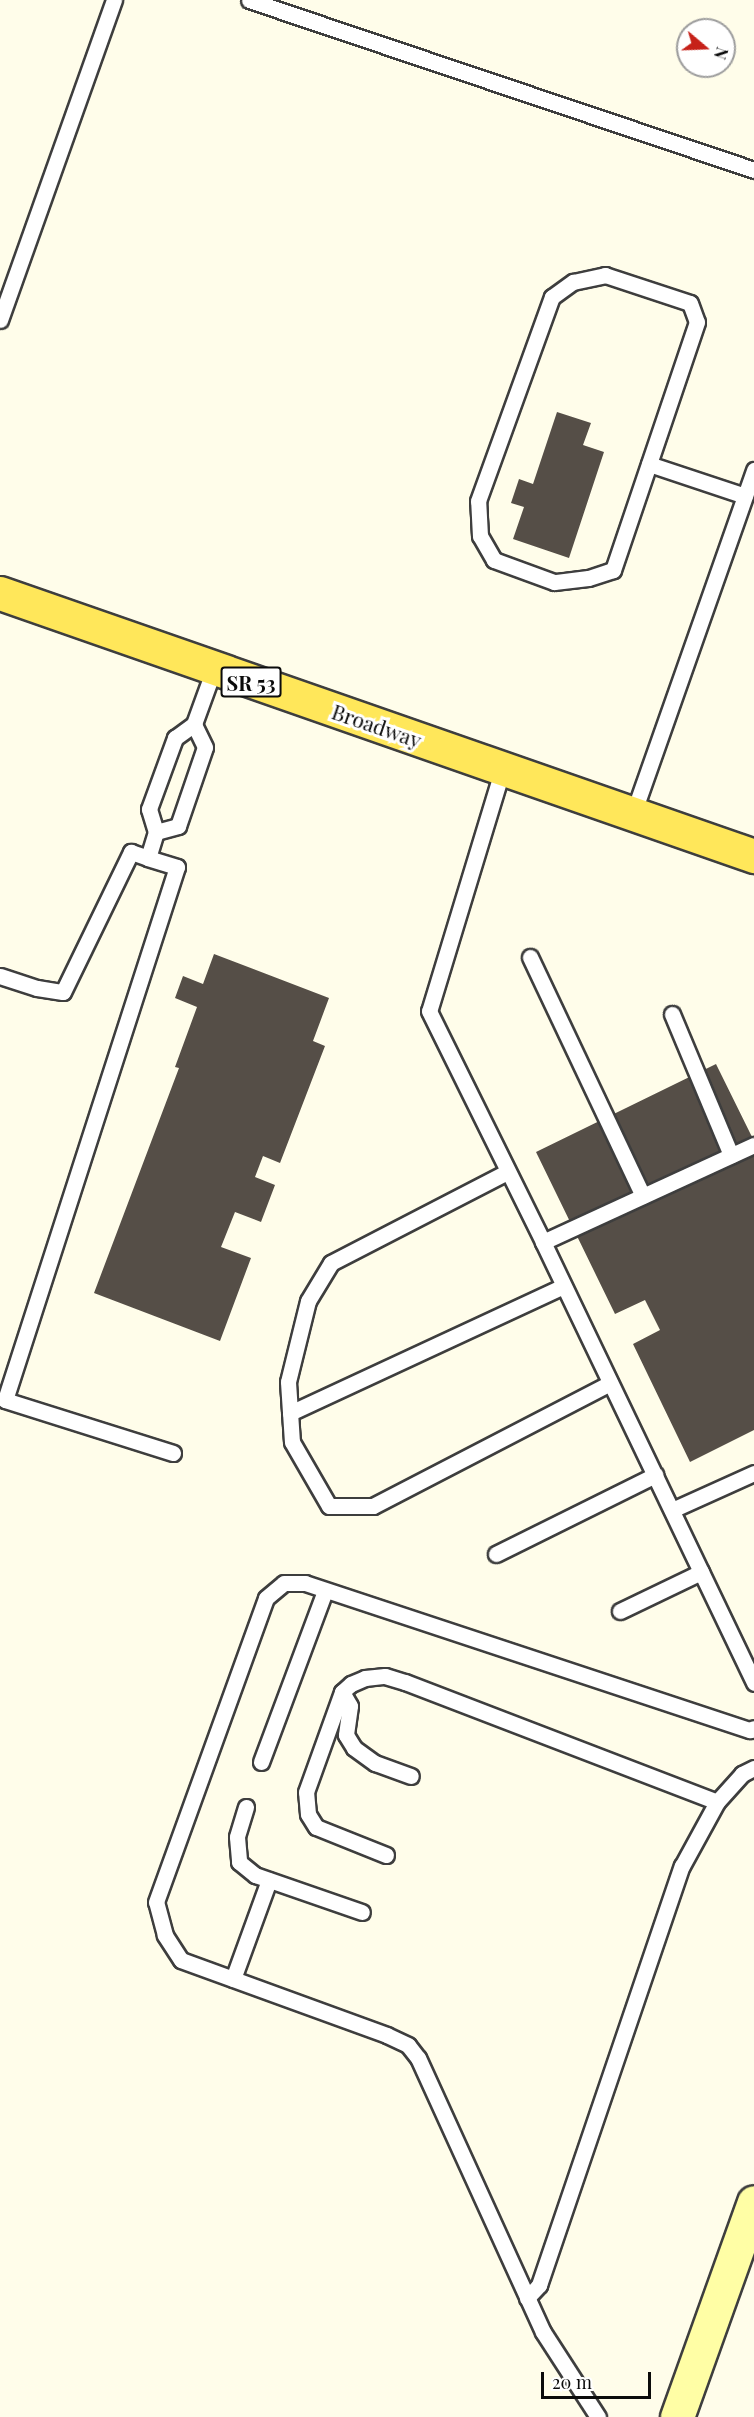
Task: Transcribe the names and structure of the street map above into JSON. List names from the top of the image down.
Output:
{
  "streets": {
    "main road": ["SR 53", "Broadway"]
  },
  "scale_bar": "20 m",
  "north": "right"
}
